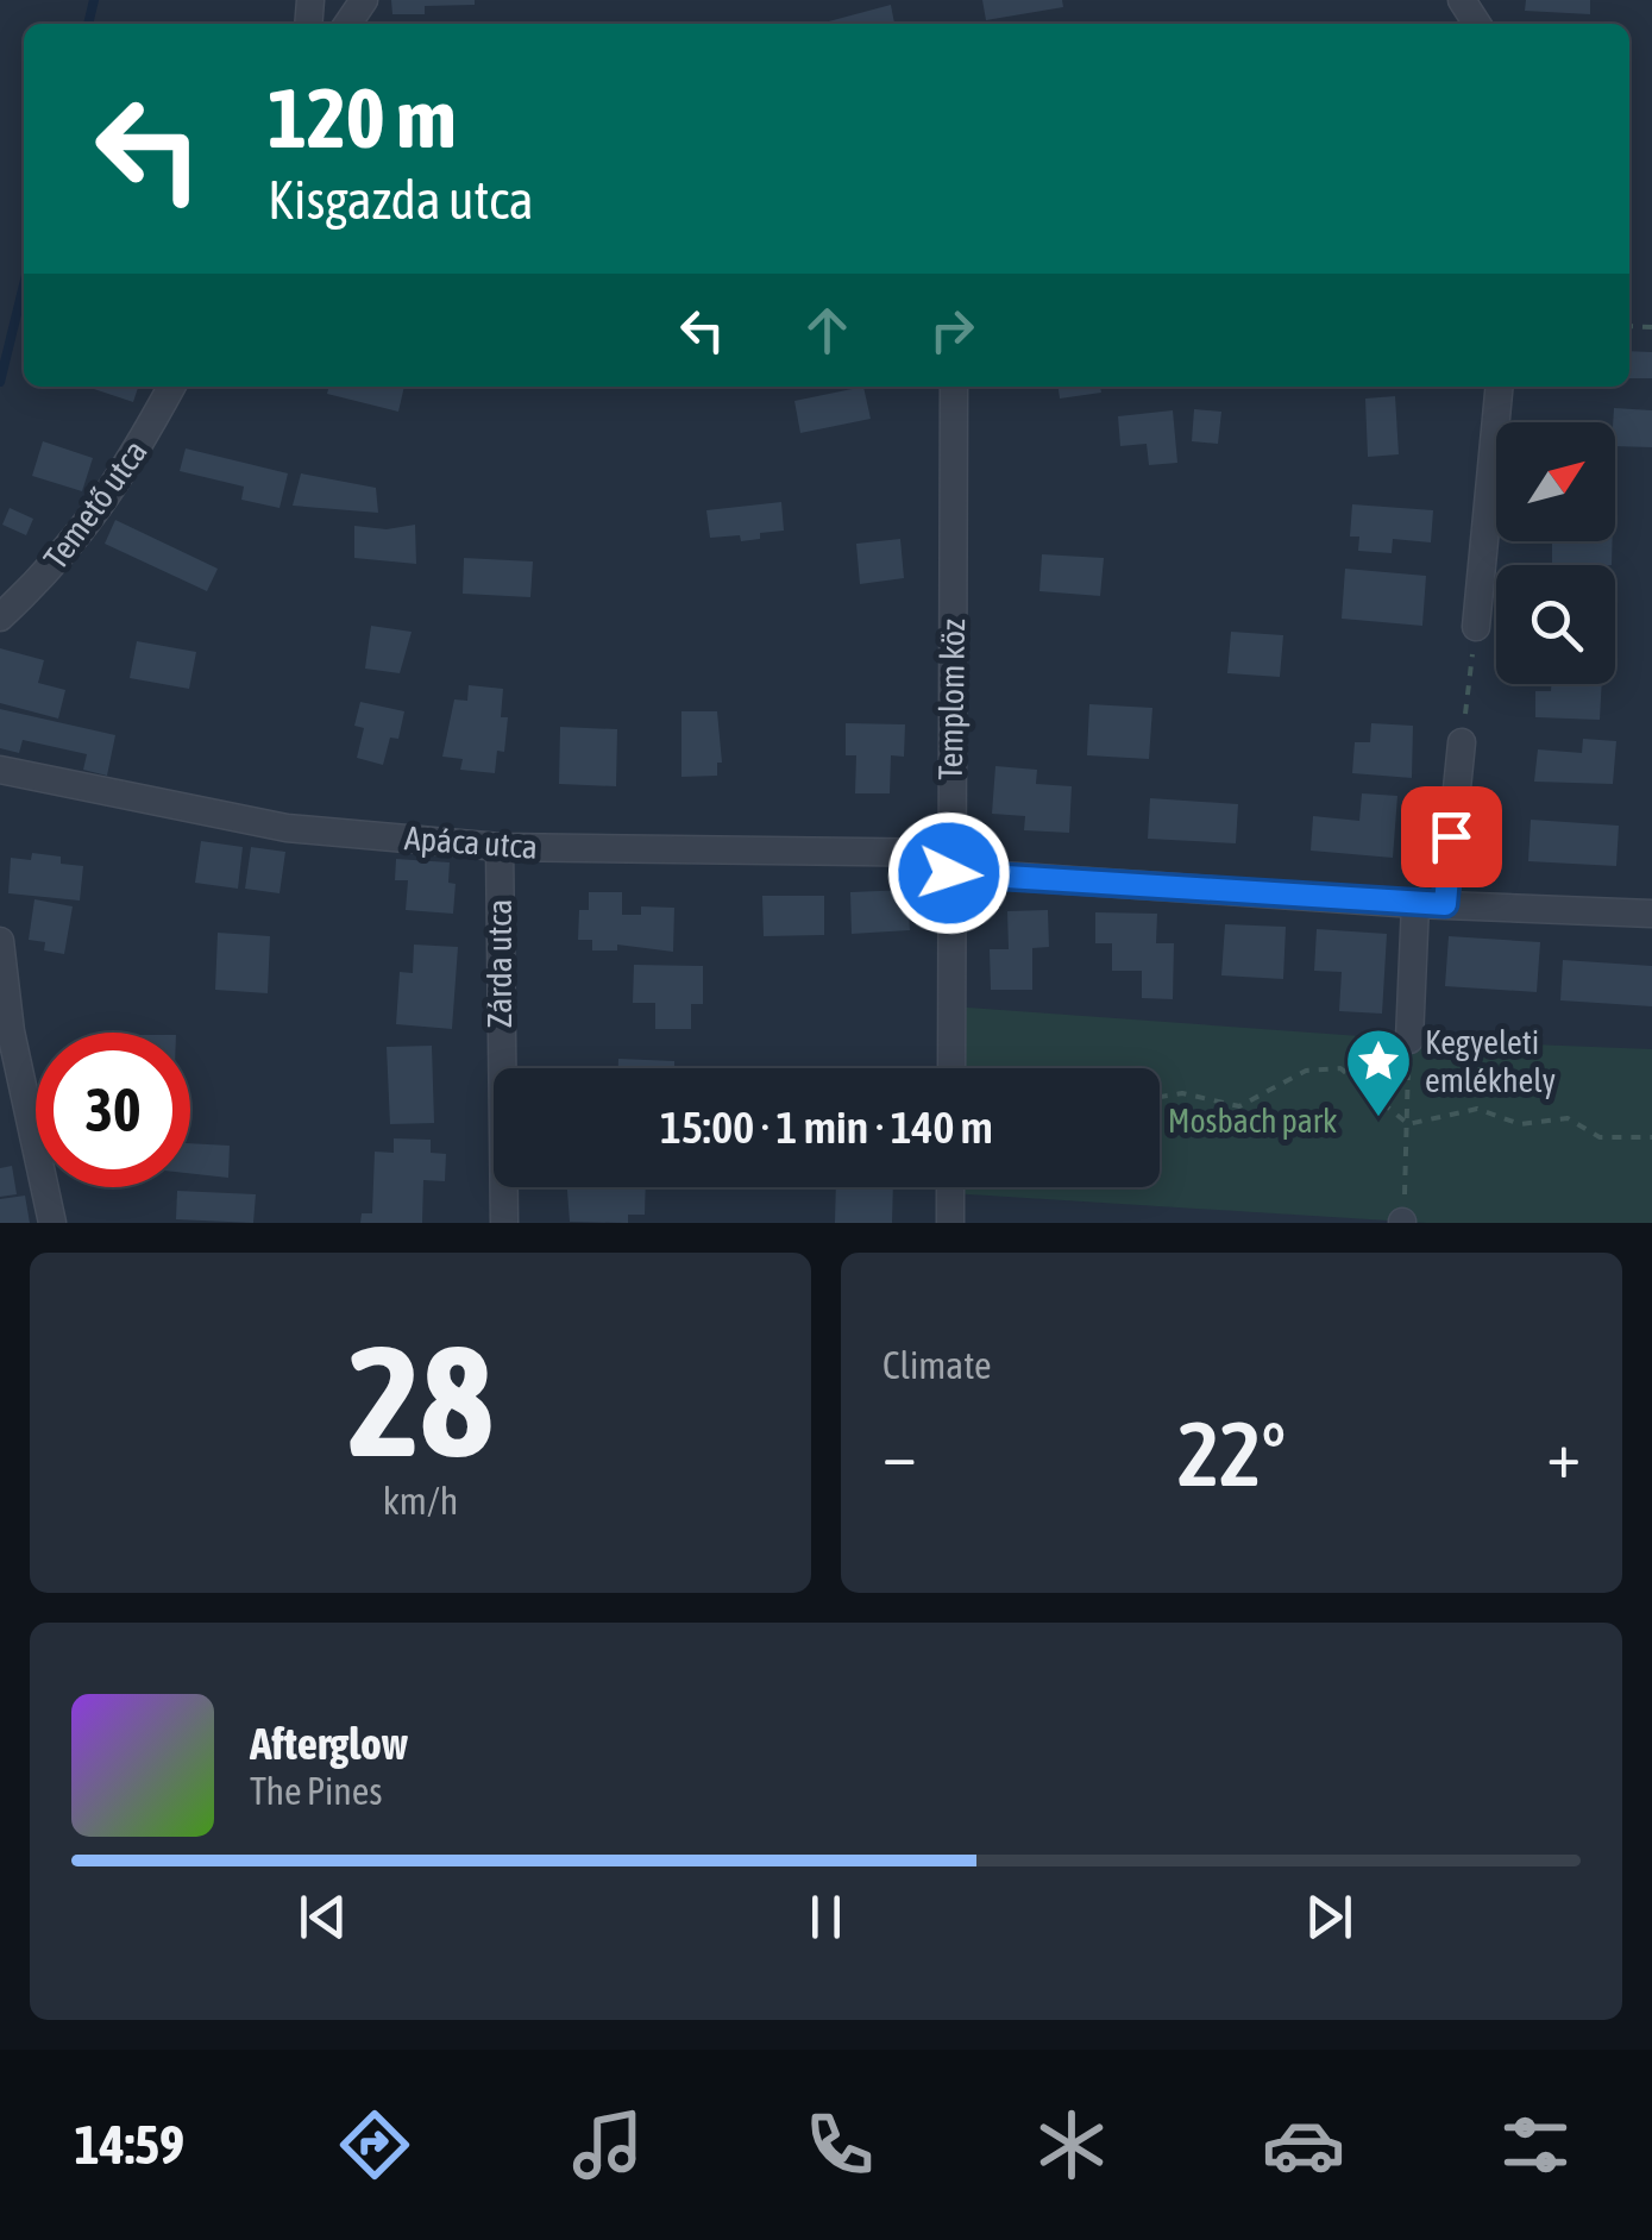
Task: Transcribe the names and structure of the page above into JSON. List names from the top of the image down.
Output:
{
  "streets": {
    "street": [
      "Temető utca",
      "Templom köz",
      "Apáca utca",
      "Zárda utca"
    ]
  },
  "crossings": [
    ["Templom köz", "Apáca utca"],
    ["Apáca utca", "Zárda utca"]
  ],
  "parks": ["Mosbach park"],
  "places": {
    "place": ["Kegyeleti emlékhely"]
  },
  "north": "top right",
  "page": {
    "turn": ["120 m", "Kisgazda utca"],
    "limit": "30",
    "trip": "15:00 · 1 min · 140 m",
    "tile": [
      ["28", "km/h"],
      "Climate"
    ],
    "heat": ["−", "22°", "+"],
    "song": ["Afterglow", "The Pines"],
    "tabs": "14:59"
  }
}
